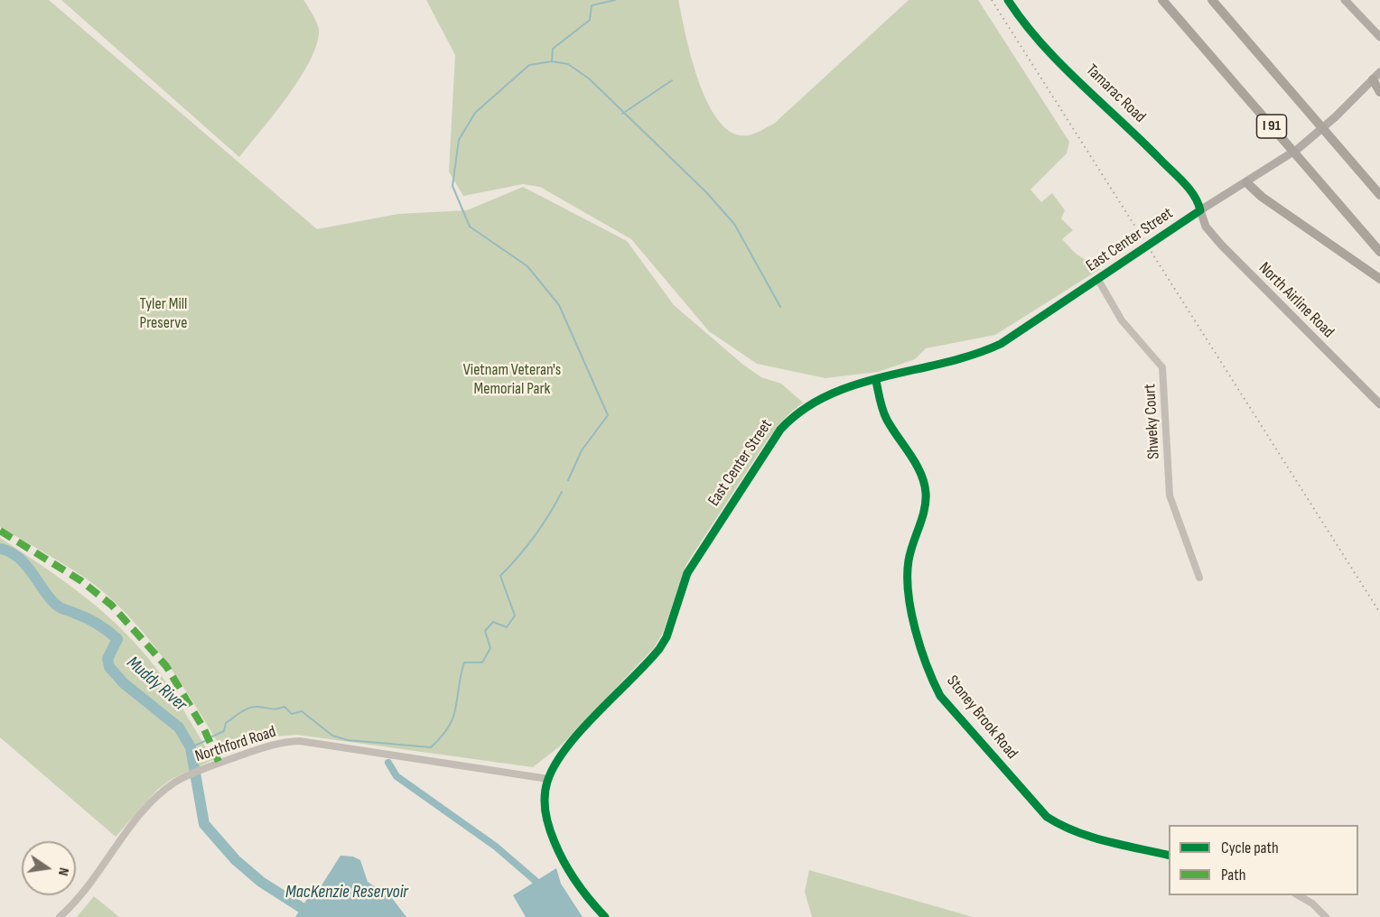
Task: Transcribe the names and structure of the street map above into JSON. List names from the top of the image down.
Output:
{
  "streets": {
    "highway": ["I 91"],
    "main road": ["East Center Street", "North Airline Road"],
    "street": [
      "Tamarac Road",
      "Shweky Court",
      "Stoney Brook Road",
      "Northford Road"
    ]
  },
  "crossings": [
    ["Tamarac Road", "East Center Street"],
    ["Tamarac Road", "North Airline Road"],
    ["East Center Street", "North Airline Road"],
    ["East Center Street", "Shweky Court"],
    ["East Center Street", "Stoney Brook Road"],
    ["East Center Street", "Northford Road"]
  ],
  "water": ["Muddy River", "MacKenzie Reservoir"],
  "parks": ["Tyler Mill Preserve", "Vietnam Veteran's Memorial Park"],
  "legend": ["Cycle path", "Path"],
  "north": "right"
}
